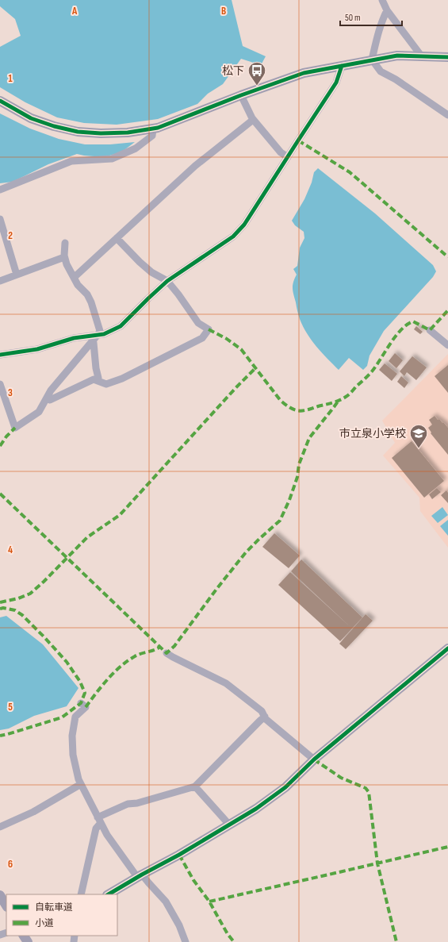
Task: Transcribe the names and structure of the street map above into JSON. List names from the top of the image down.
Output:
{
  "places": {
    "bus stop": ["松下"],
    "school or university": ["市立泉小学校"]
  },
  "legend": ["自転車道", "小道"],
  "scale_bar": "50 m",
  "grid": {
    "columns": ["A", "B"],
    "rows": [
      "1",
      "2",
      "3",
      "4",
      "5",
      "6"
    ]
  }
}
